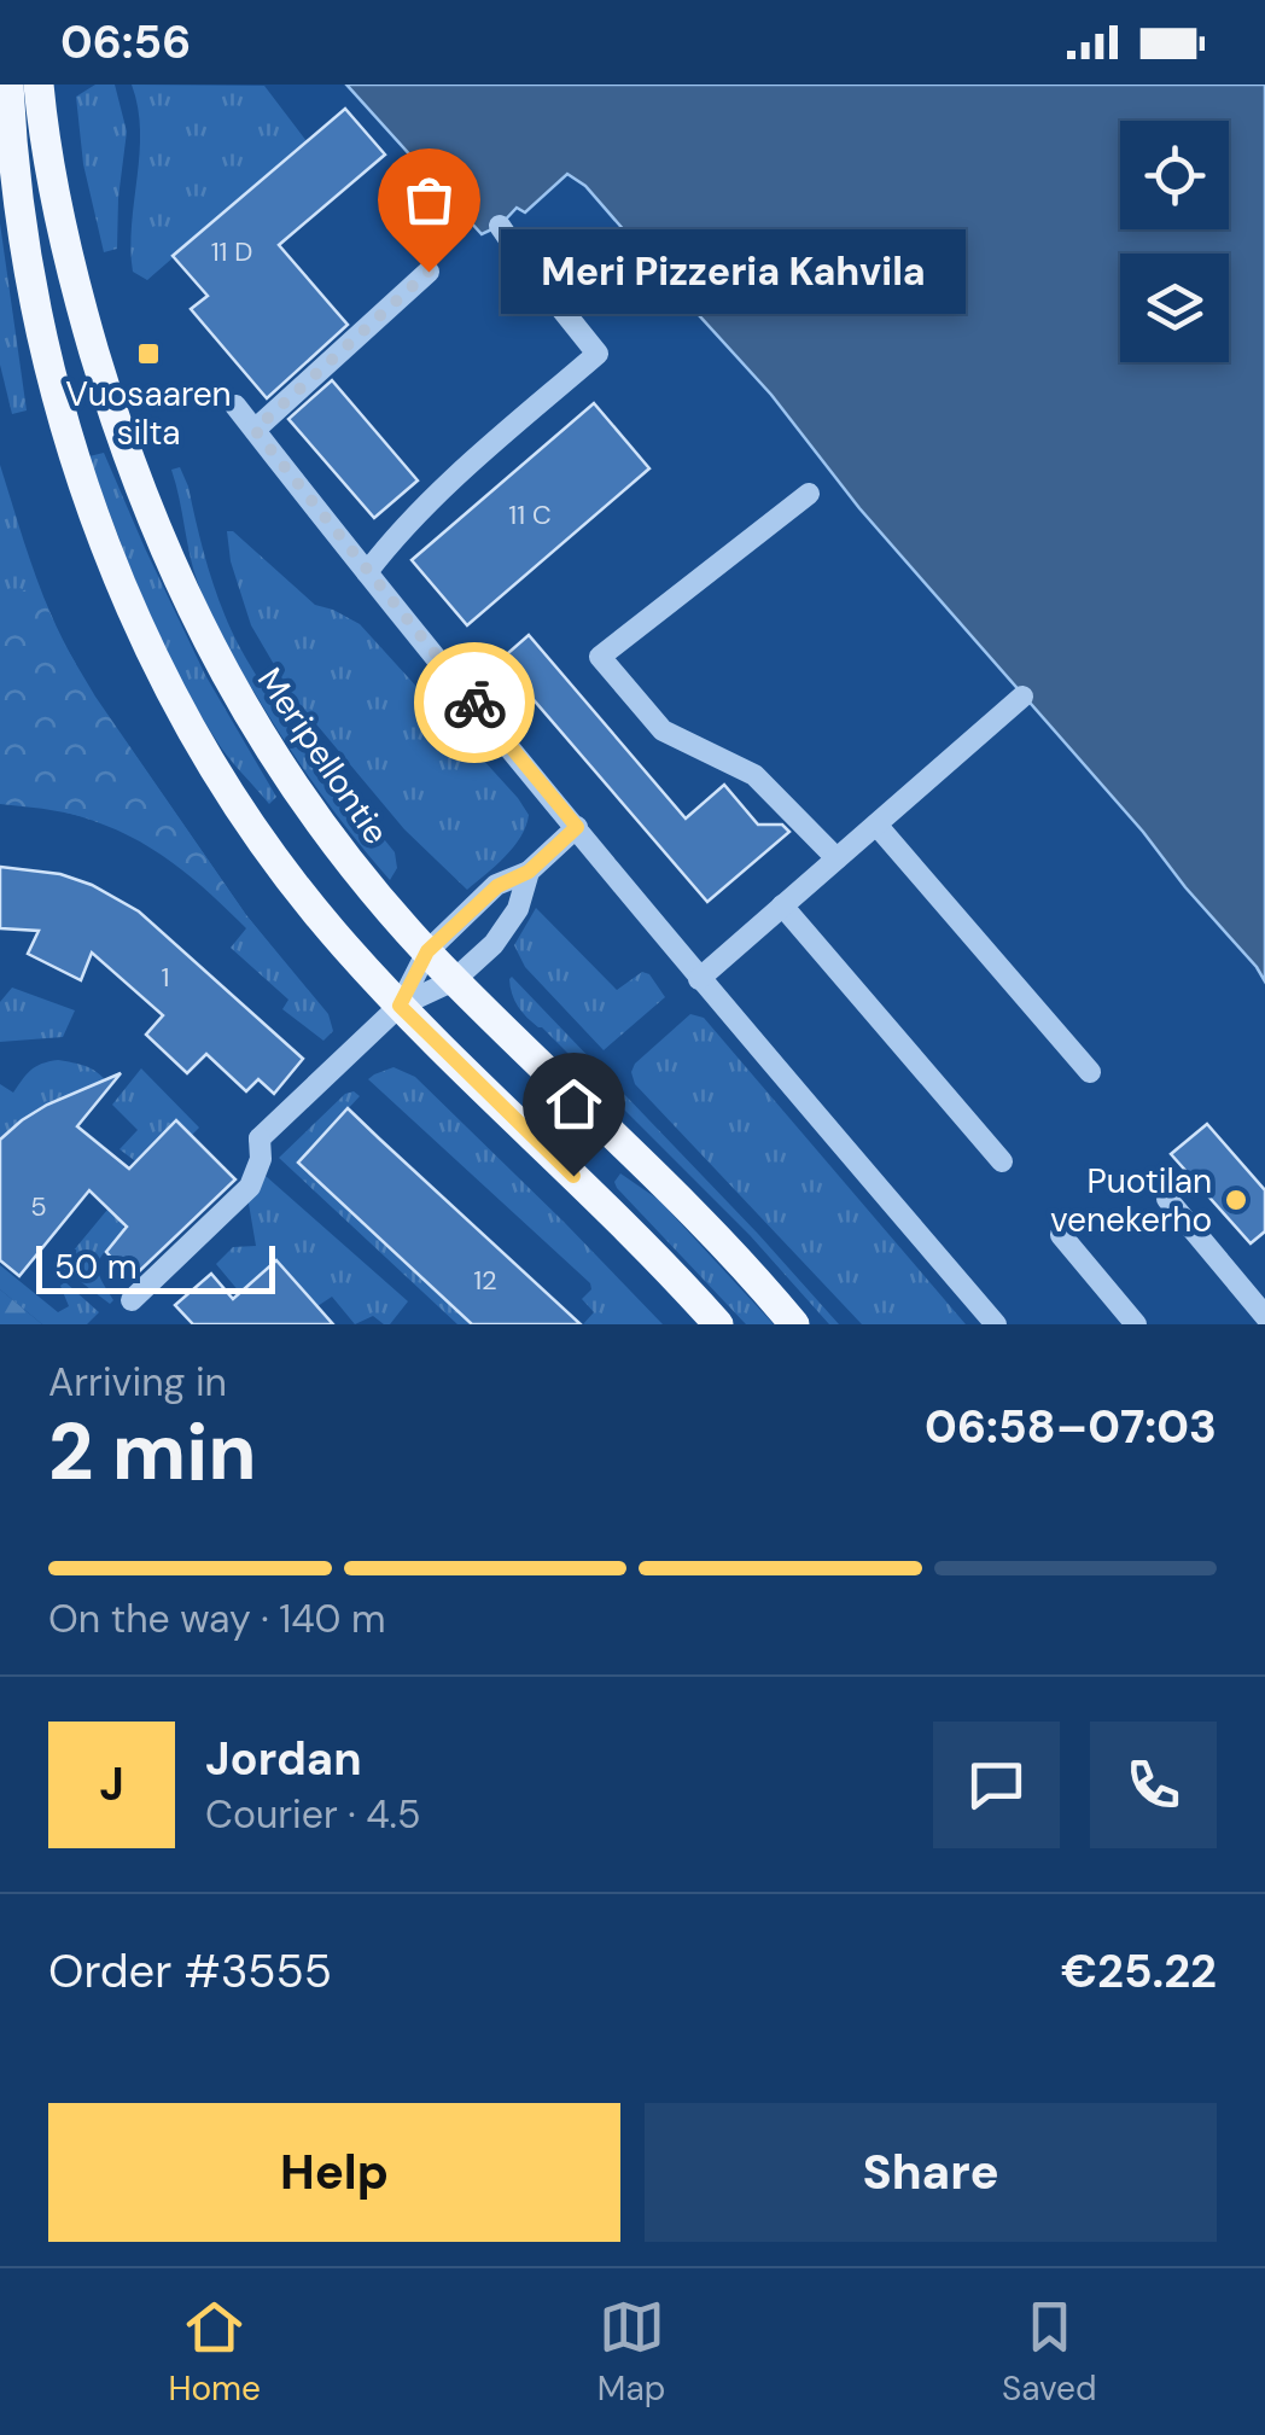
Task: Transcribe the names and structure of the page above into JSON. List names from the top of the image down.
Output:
{
  "streets": {
    "main road": ["Meripellontie"]
  },
  "places": {
    "other": ["Meri Pizzeria Kahvila", "Puotilan venekerho"],
    "transit": ["Vuosaaren silta"]
  },
  "house_numbers": [
    "11 D",
    "11 C",
    "1",
    "5",
    "12"
  ],
  "scale_bar": "50 m",
  "page": {
    "status": "06:56",
    "bubble": "Meri Pizzeria Kahvila",
    "scale": "50 m",
    "heading": ["2 min", "Arriving in", "06:58–07:03"],
    "panel": [
      "Jordan",
      "Courier · 4.5",
      "Order #3555",
      "€25.22"
    ],
    "bar": "On the way · 140 m",
    "round": "J",
    "buttons": ["Help", "Share"],
    "tabs": ["Home", "Map", "Saved"]
  }
}
